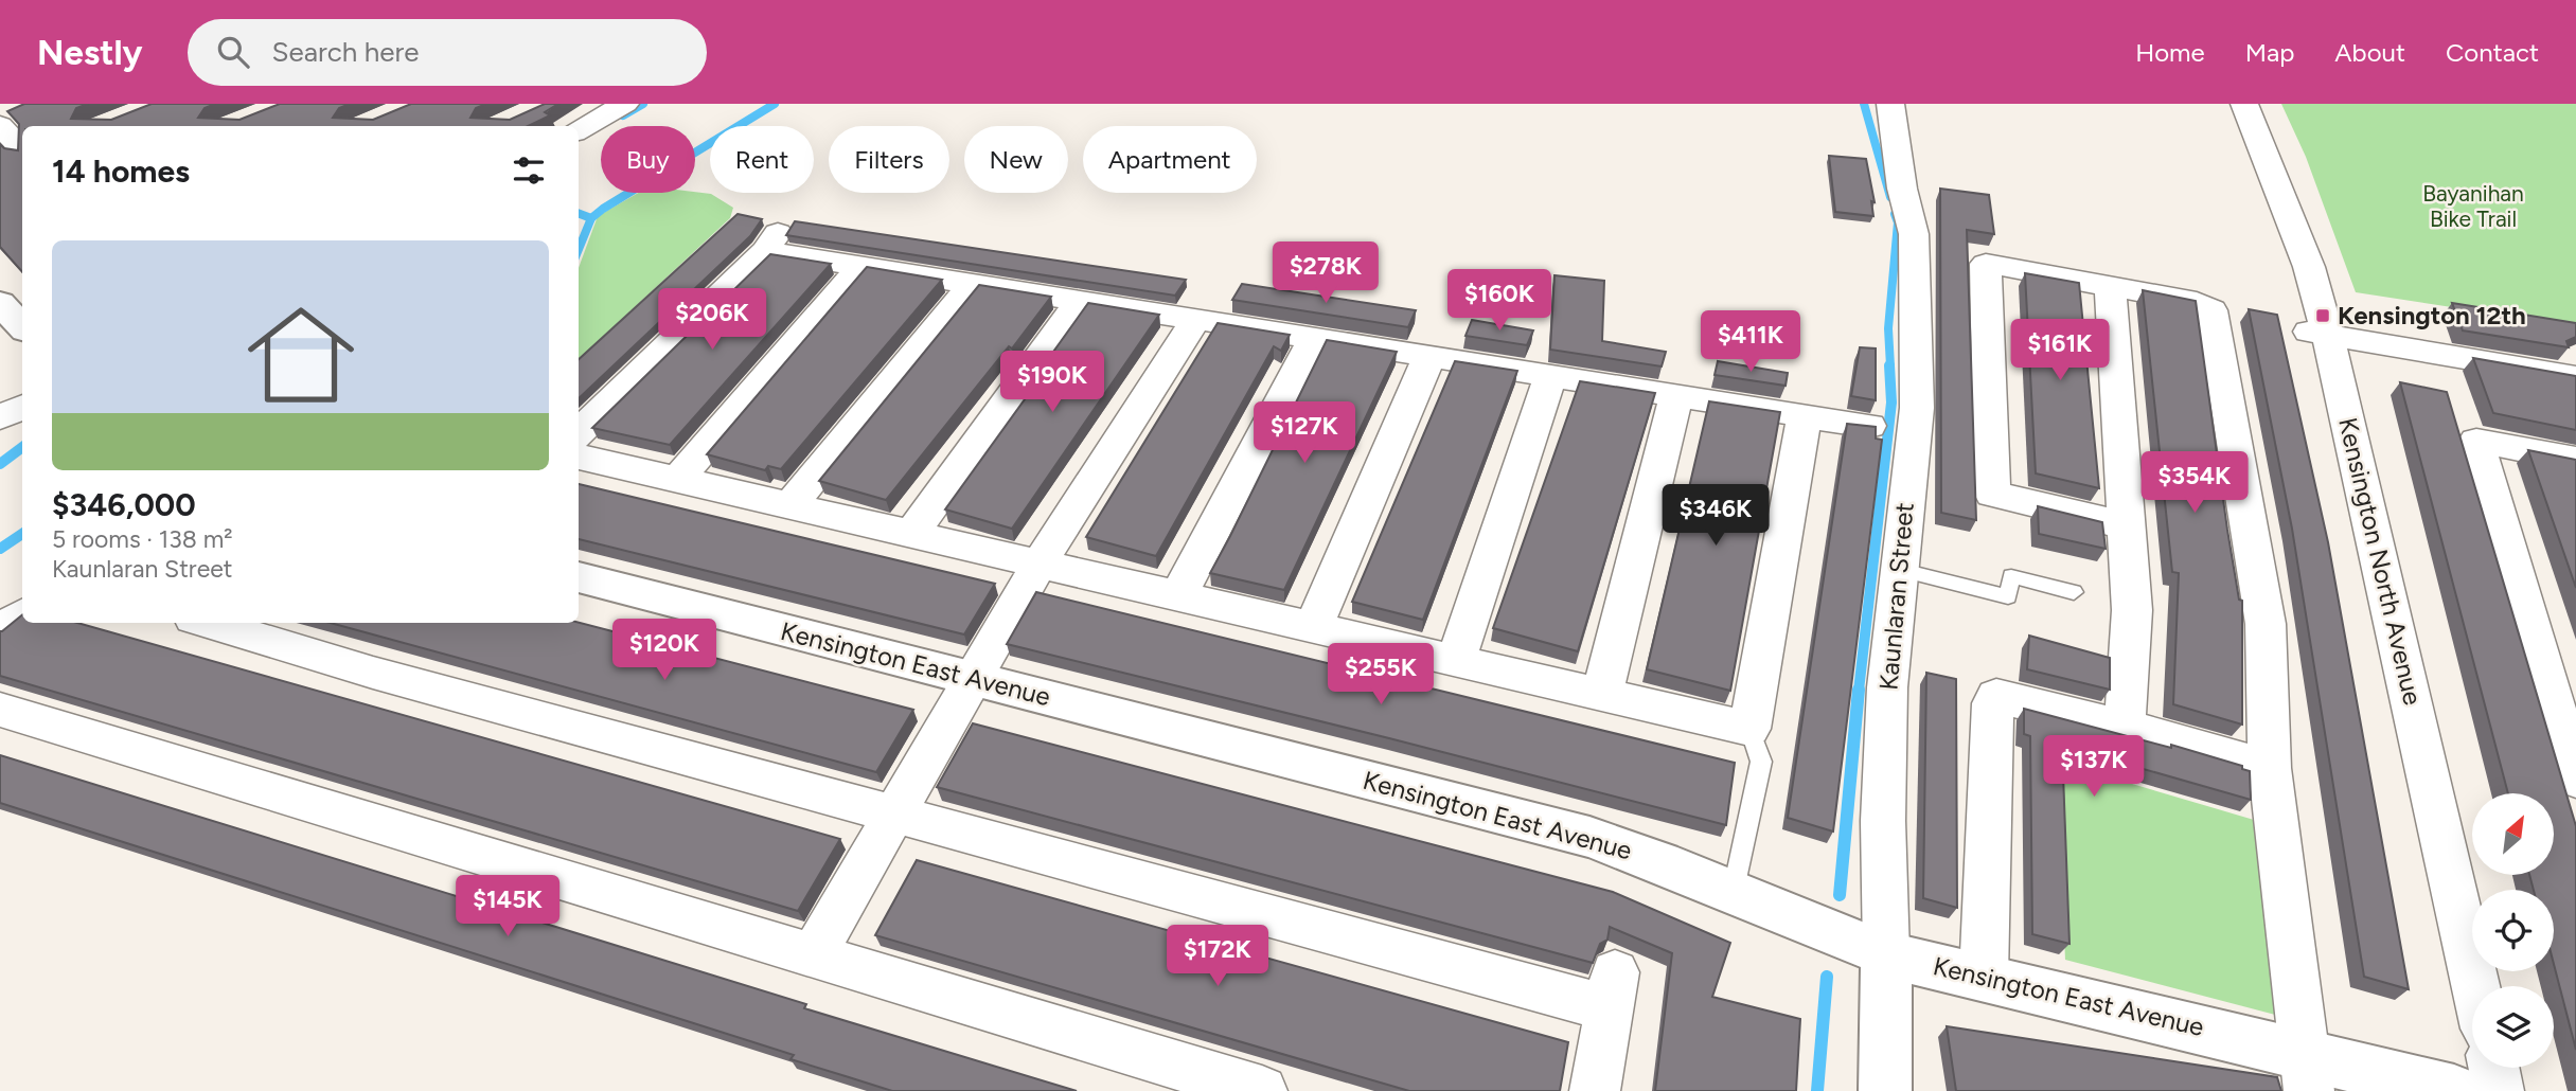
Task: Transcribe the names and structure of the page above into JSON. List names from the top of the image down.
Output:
{
  "streets": {
    "street": ["Kensington North Avenue", "Kaunlaran Street", "Kensington East Avenue"]
  },
  "crossings": [
    ["Kaunlaran Street", "Kensington East Avenue"]
  ],
  "parks": ["Bayanihan Bike Trail"],
  "places": {
    "transit": ["Kensington 12th"]
  },
  "north": "top right",
  "page": {
    "header": "Nestly",
    "search": "Search here",
    "nav": [
      "Home",
      "Map",
      "About",
      "Contact"
    ],
    "chip": [
      "Buy",
      "Rent",
      "Filters",
      "New",
      "Apartment"
    ],
    "heading": "14 homes",
    "list": [
      {
        "name": "$346,000",
        "note": "5 rooms · 138 m² · Kaunlaran Street"
      }
    ],
    "price": [
      "$278K",
      "$160K",
      "$206K",
      "$411K",
      "$161K",
      "$190K",
      "$127K",
      "$354K",
      "$346K",
      "$120K",
      "$255K",
      "$137K",
      "$145K",
      "$172K"
    ]
  }
}
